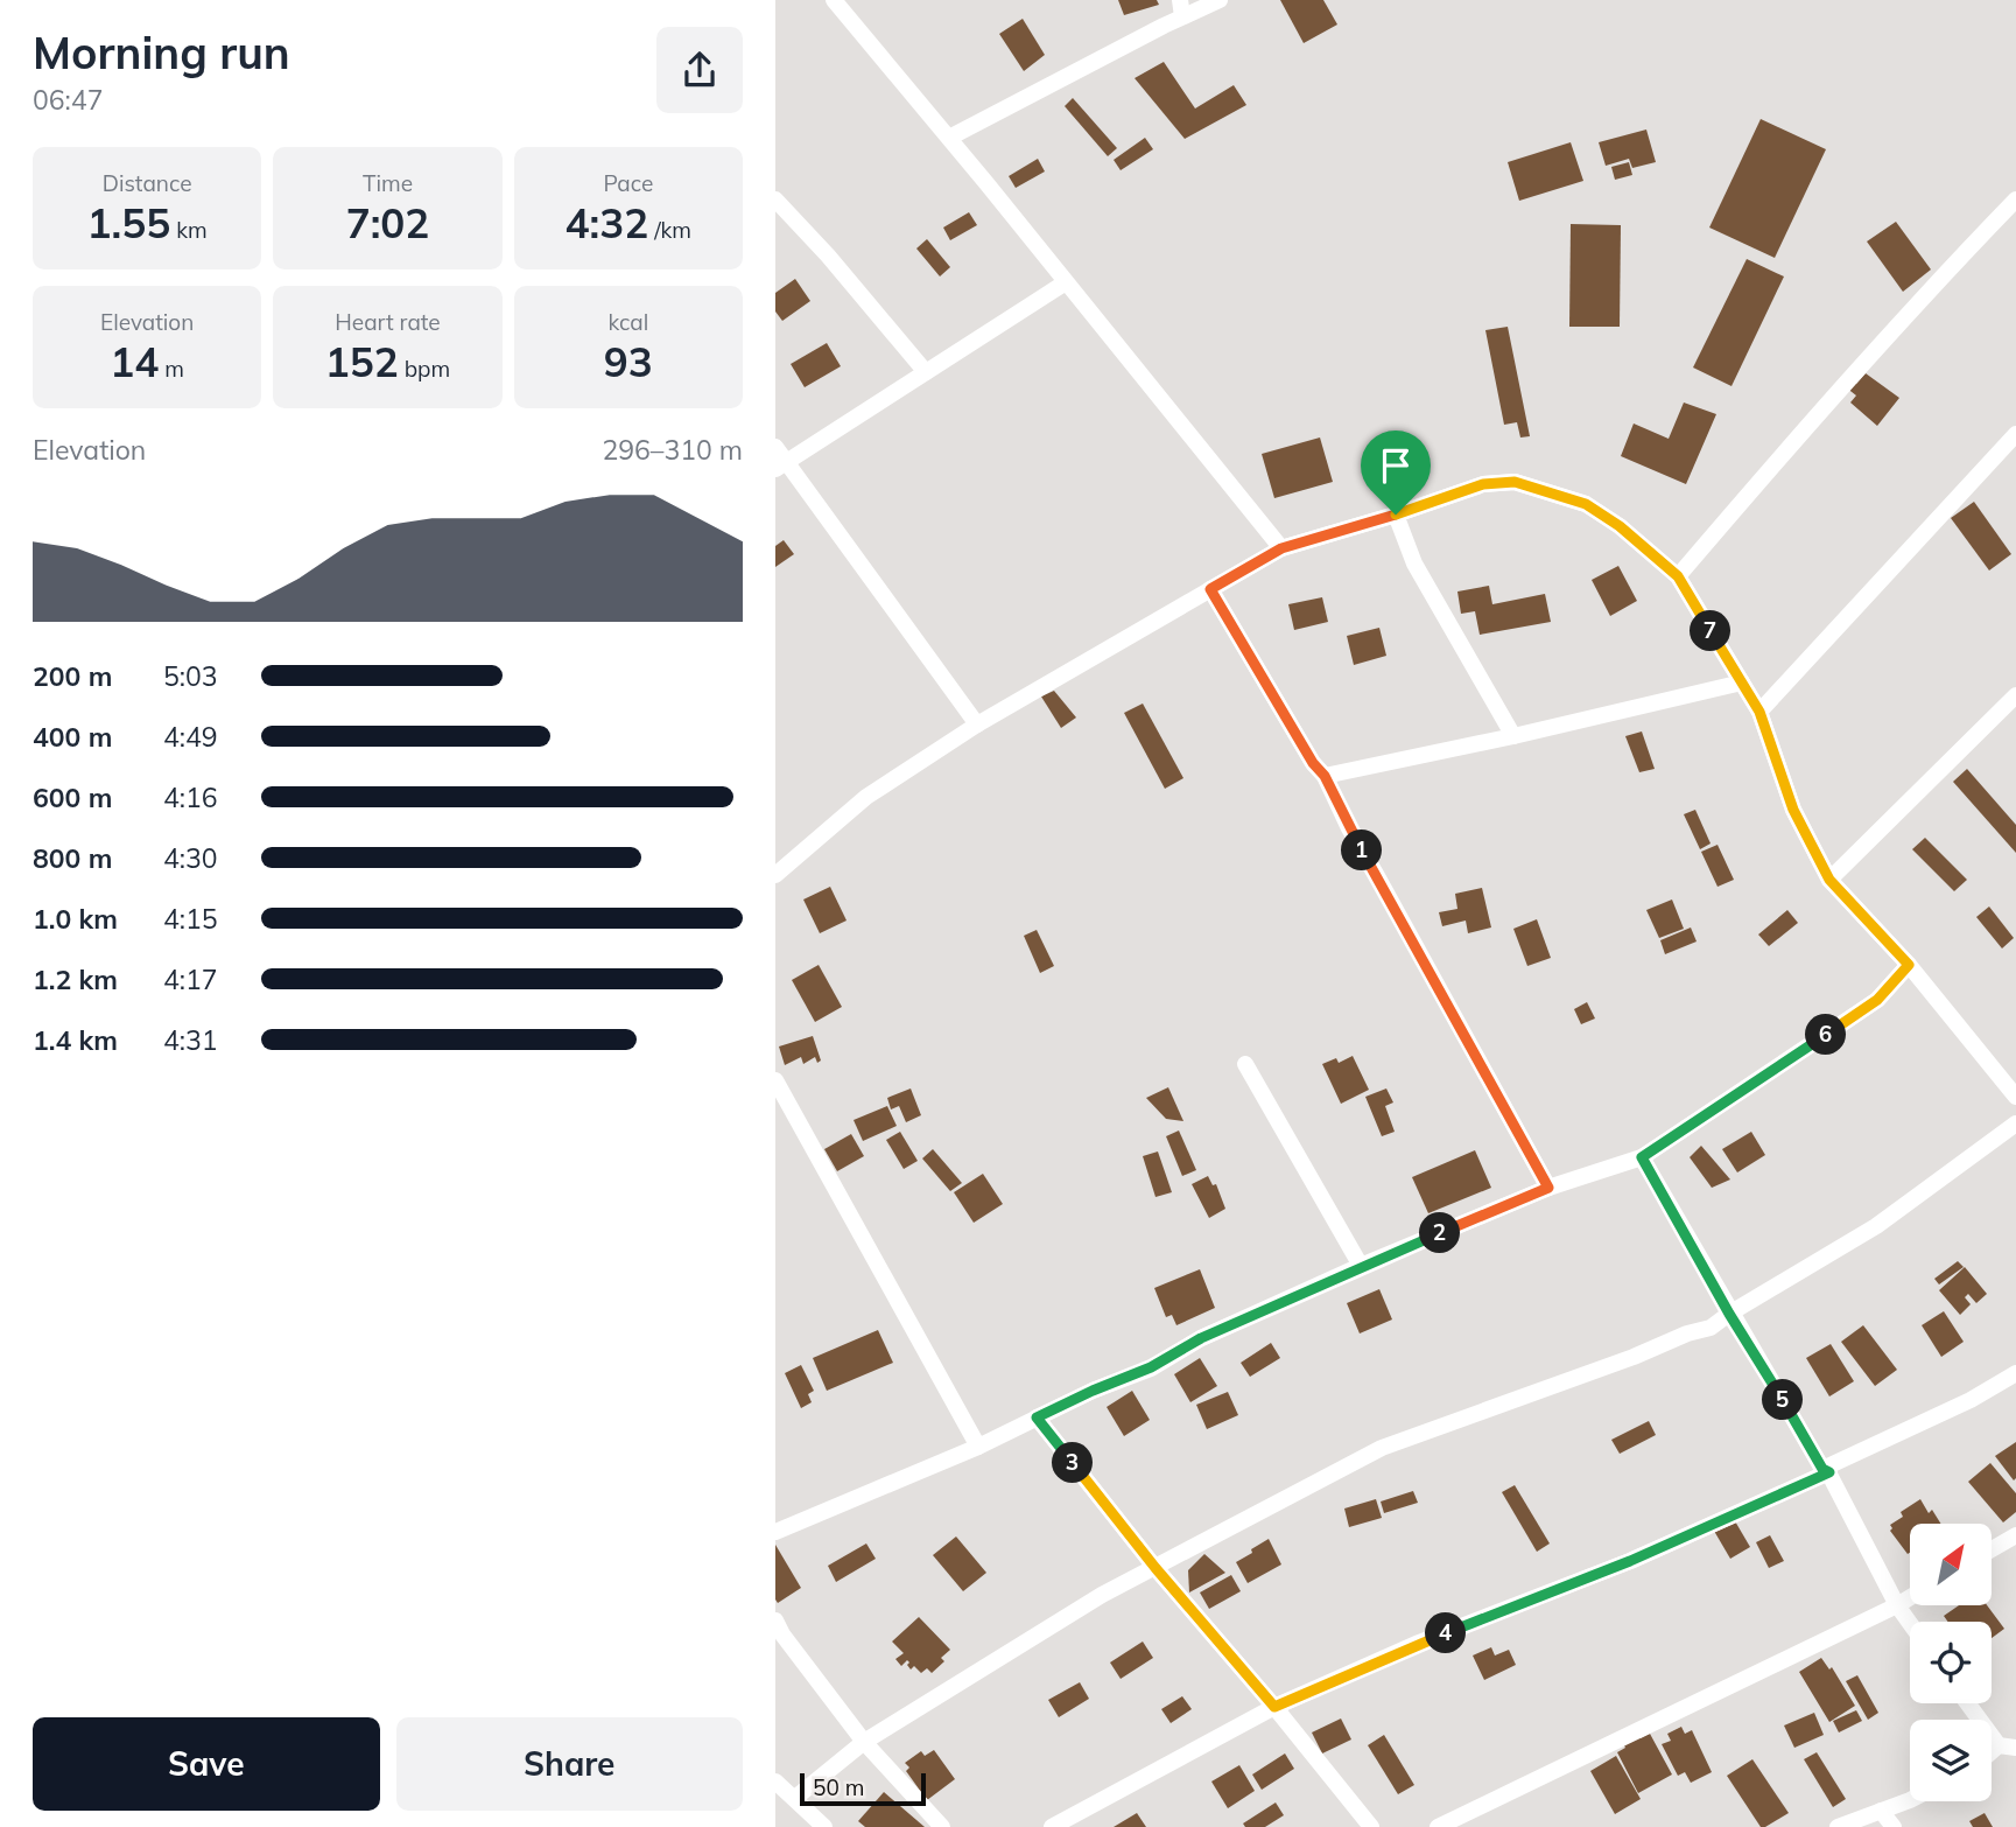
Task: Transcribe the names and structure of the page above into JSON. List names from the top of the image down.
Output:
{
  "scale_bar": "50 m",
  "north": "top right",
  "page": {
    "heading": ["Morning run", "06:47"],
    "stats": [
      ["Distance", "1.55 km"],
      ["Time", "7:02"],
      ["Pace", "4:32 /km"],
      ["Elevation", "14 m"],
      ["Heart rate", "152 bpm"],
      ["kcal", "93"]
    ],
    "chart": ["Elevation", "296–310 m"],
    "pins": [
      "7",
      "1",
      "6",
      "2",
      "5",
      "3",
      "4"
    ],
    "list": [
      {
        "name": "200 m",
        "note": "5:03"
      },
      {
        "name": "400 m",
        "note": "4:49"
      },
      {
        "name": "600 m",
        "note": "4:16"
      },
      {
        "name": "800 m",
        "note": "4:30"
      },
      {
        "name": "1.0 km",
        "note": "4:15"
      },
      {
        "name": "1.2 km",
        "note": "4:17"
      },
      {
        "name": "1.4 km",
        "note": "4:31"
      }
    ],
    "buttons": ["Save", "Share"],
    "scale": "50 m"
  }
}
